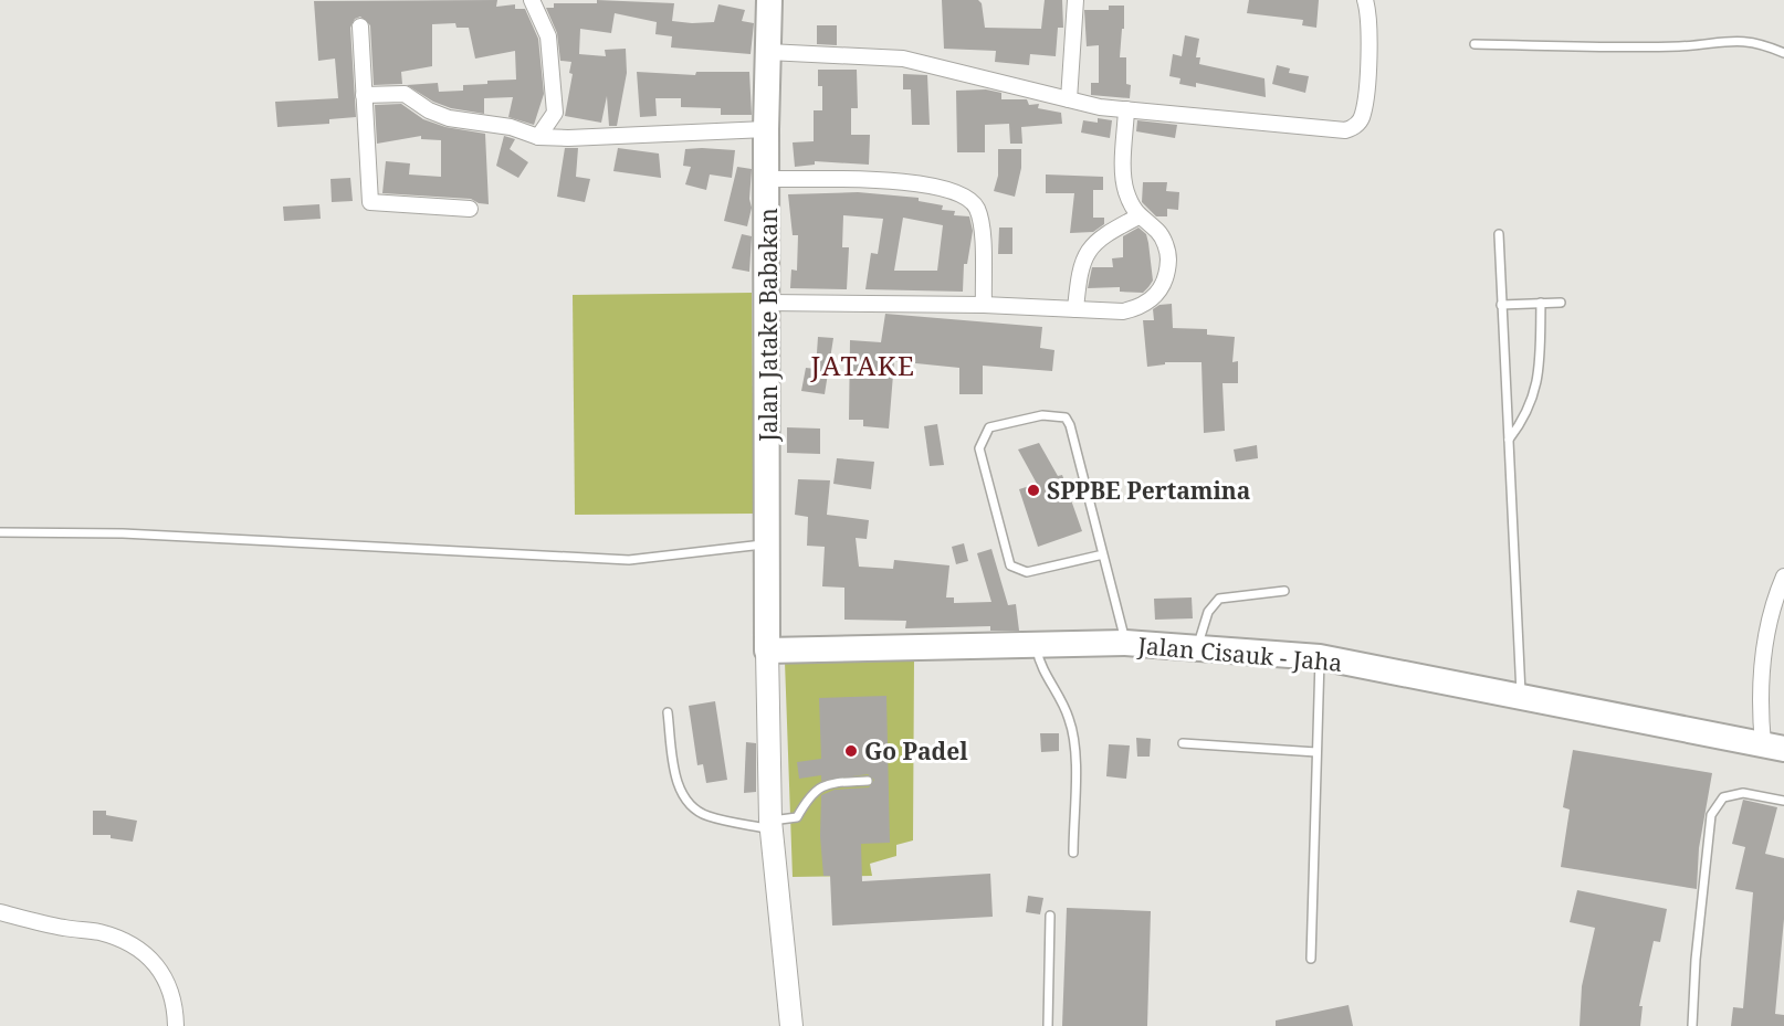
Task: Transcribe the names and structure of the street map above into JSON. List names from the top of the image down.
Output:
{
  "streets": {
    "main road": ["Jalan Jatake Babakan", "Jalan Cisauk - Jaha"]
  },
  "crossings": [
    ["Jalan Jatake Babakan", "Jalan Cisauk - Jaha"]
  ],
  "districts": ["JATAKE"],
  "places": ["SPPBE Pertamina", "Go Padel"]
}
